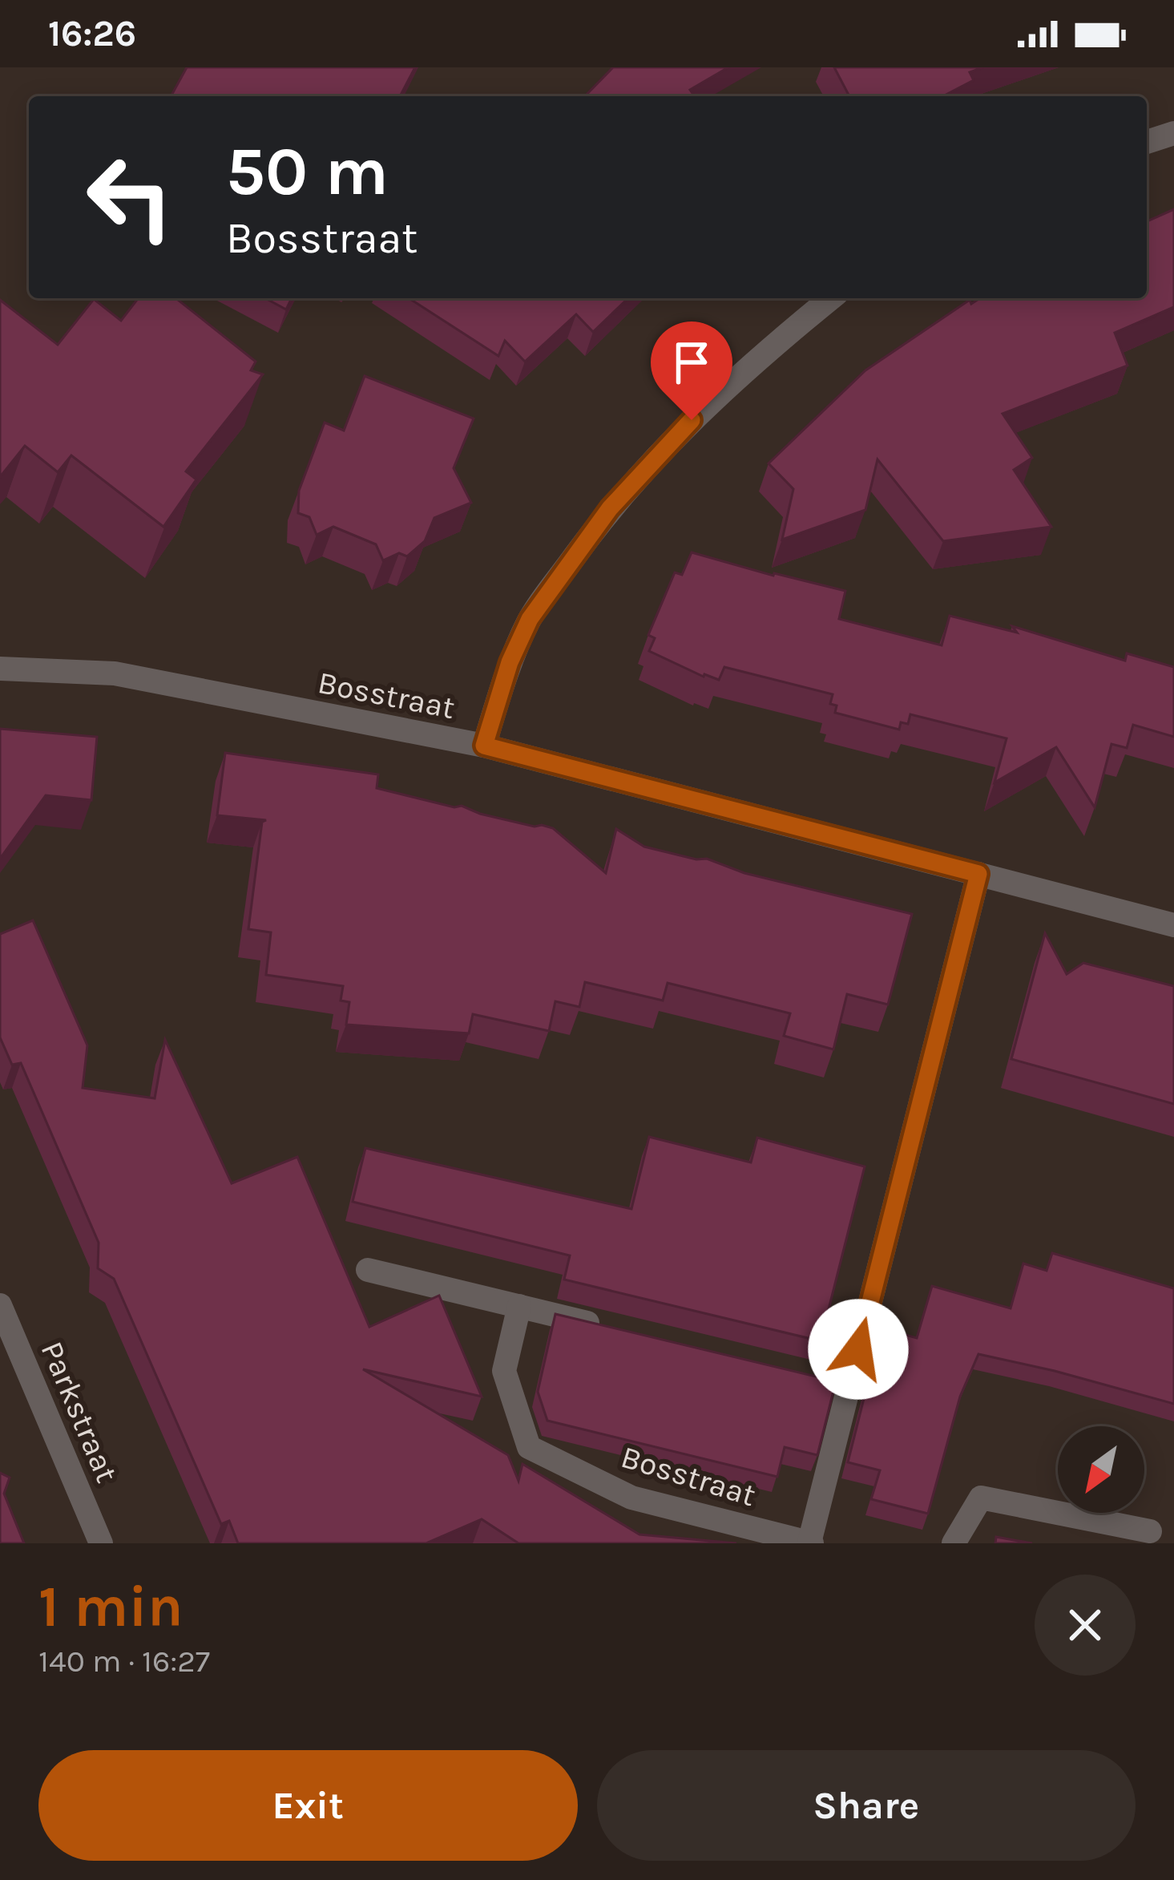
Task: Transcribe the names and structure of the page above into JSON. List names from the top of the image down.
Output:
{
  "streets": {
    "street": ["Bosstraat", "Parkstraat"]
  },
  "north": "bottom left",
  "page": {
    "status": "16:26",
    "turn": ["50 m", "Bosstraat"],
    "heading": ["1 min", "140 m · 16:27"],
    "buttons": ["Exit", "Share"]
  }
}
